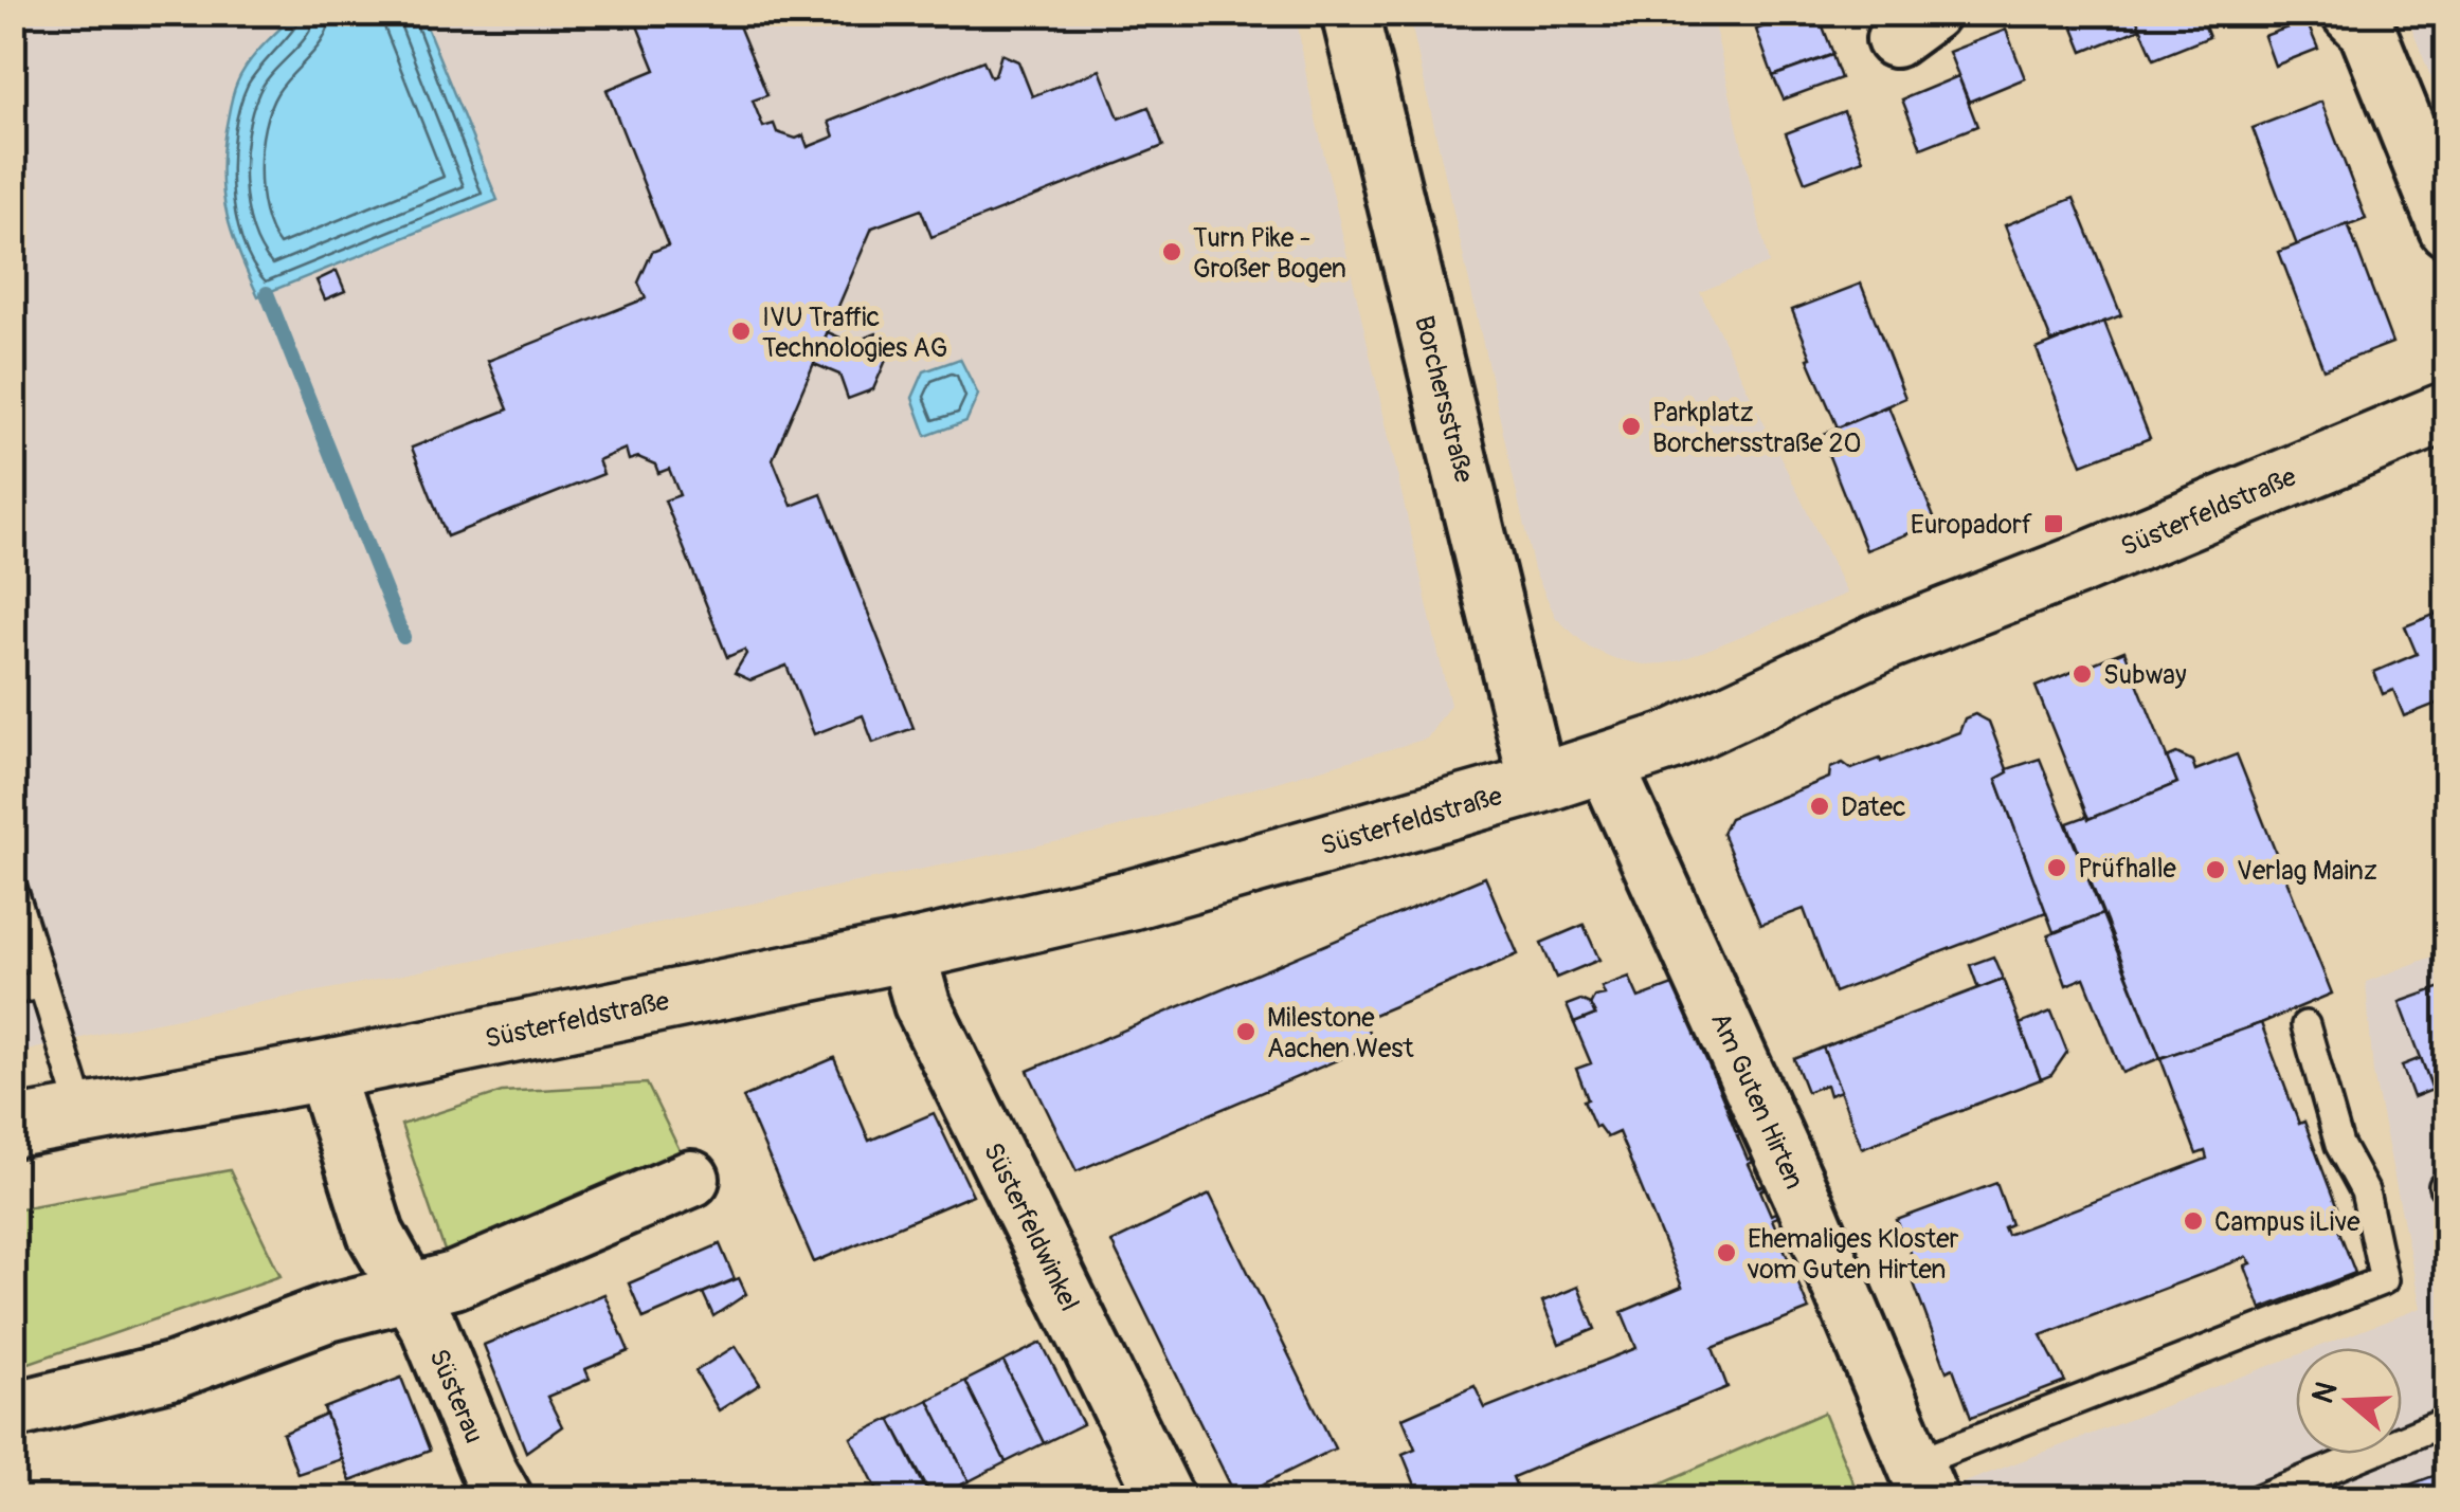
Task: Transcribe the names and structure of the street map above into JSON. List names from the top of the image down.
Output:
{
  "streets": {
    "street": [
      "Borchersstraße",
      "Süsterfeldstraße",
      "Am Guten Hirten",
      "Süsterfeldwinkel",
      "Süsterau"
    ]
  },
  "crossings": [
    ["Borchersstraße", "Süsterfeldstraße"],
    ["Süsterfeldstraße", "Am Guten Hirten"],
    ["Süsterfeldstraße", "Süsterfeldwinkel"]
  ],
  "places": {
    "other": [
      "Turn Pike - Großer Bogen",
      "IVU Traffic Technologies AG",
      "Parkplatz Borchersstraße 20",
      "Subway",
      "Datec",
      "Prüfhalle",
      "Verlag Mainz",
      "Milestone Aachen West",
      "Campus iLive",
      "Ehemaliges Kloster vom Guten Hirten"
    ],
    "transit": ["Europadorf"]
  },
  "north": "left"
}
